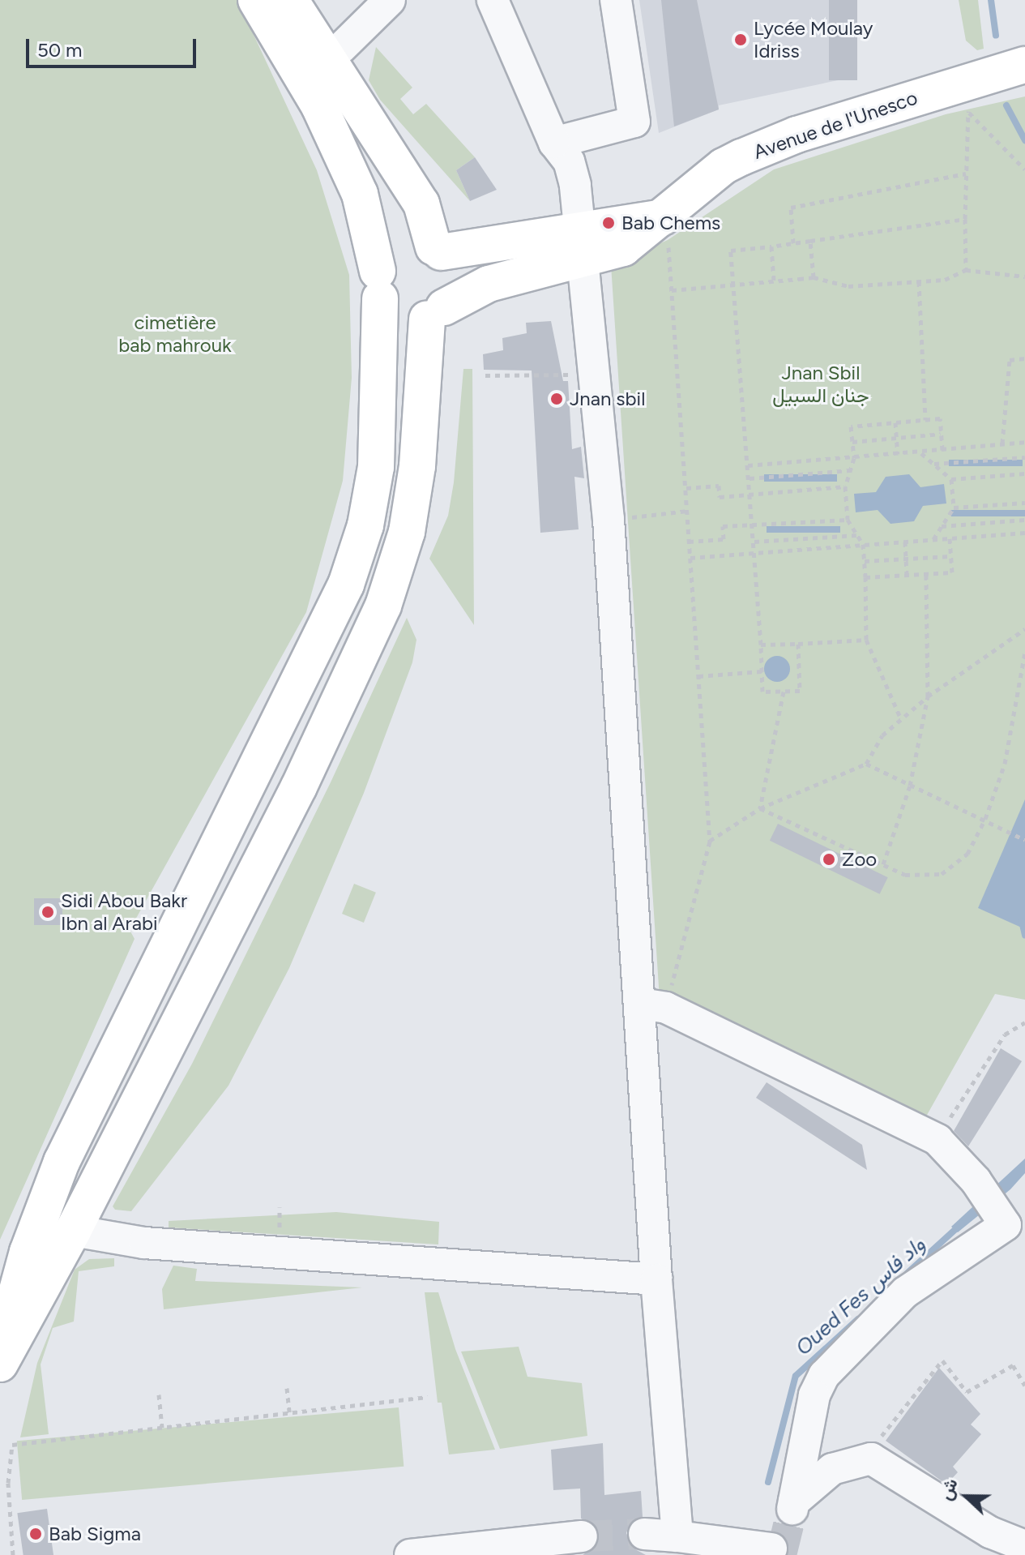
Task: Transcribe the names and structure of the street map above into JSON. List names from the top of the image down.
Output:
{
  "streets": {
    "main road": ["Avenue de l'Unesco"]
  },
  "water": ["Oued Fes واد فاس"],
  "parks": ["cimetière bab mahrouk", "Jnan Sbil جنان السبيل"],
  "places": [
    "Lycée Moulay Idriss",
    "Bab Chems",
    "Jnan sbil",
    "Zoo",
    "Sidi Abou Bakr Ibn al Arabi",
    "Bab Sigma"
  ],
  "scale_bar": "50 m",
  "north": "left"
}
